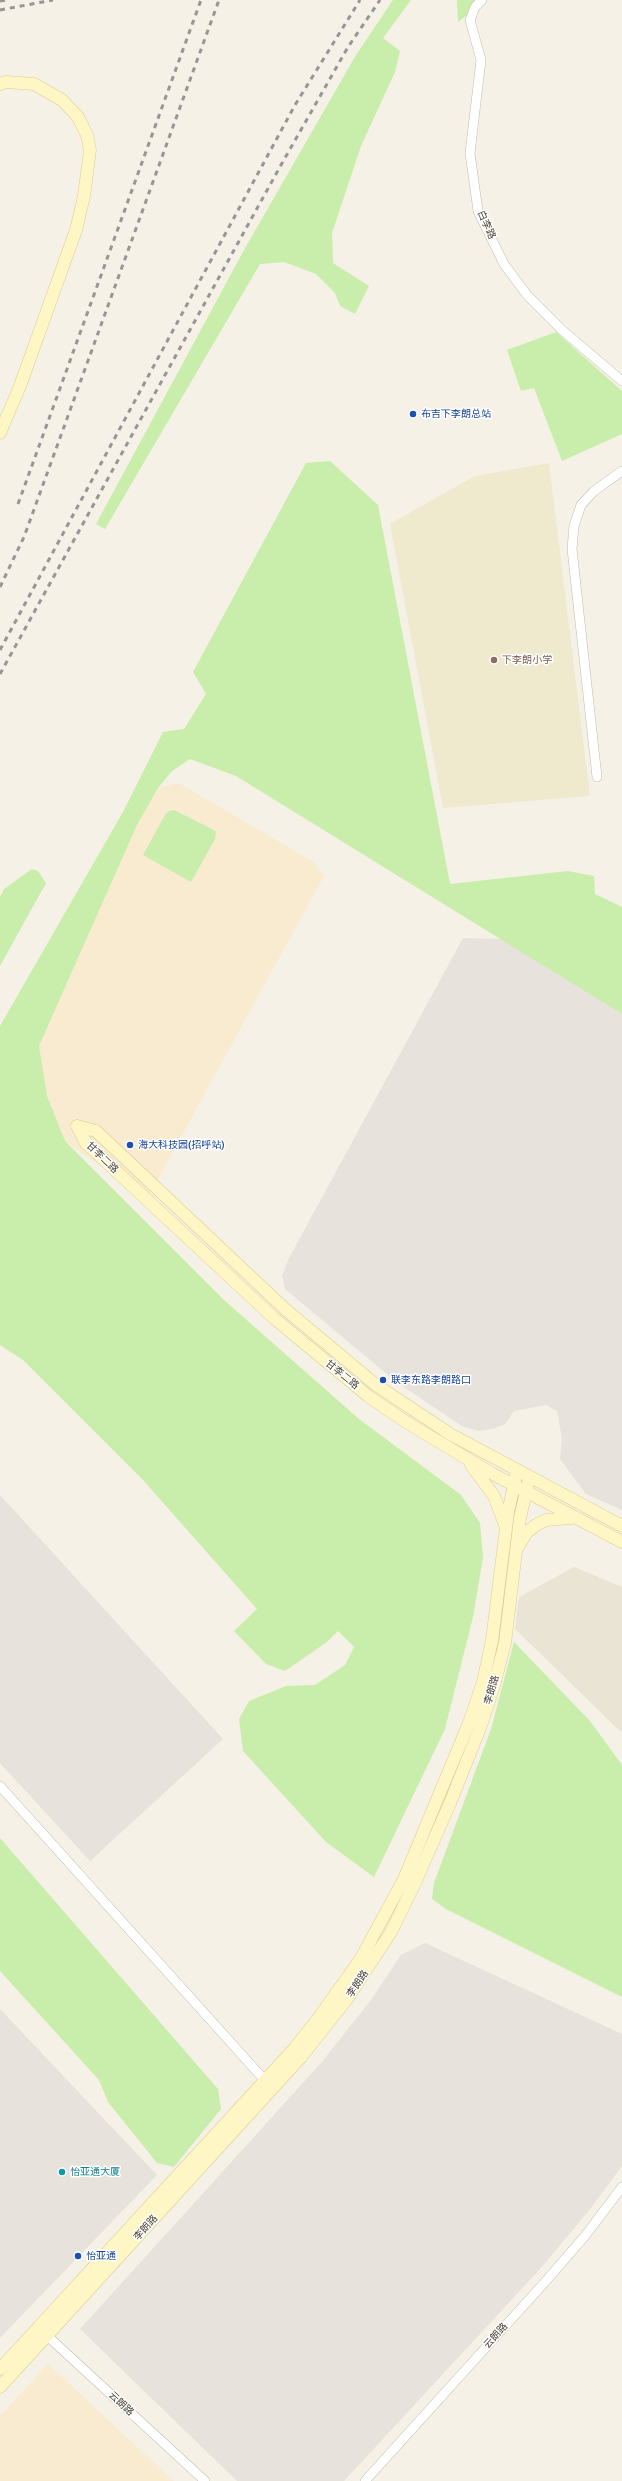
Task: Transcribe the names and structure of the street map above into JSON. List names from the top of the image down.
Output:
{
  "streets": {
    "street": [
      "白李路",
      "甘李二路",
      "李朗路",
      "云朗路"
    ]
  },
  "crossings": [
    ["甘李二路", "李朗路"],
    ["李朗路", "云朗路"]
  ],
  "places": [
    "布吉下李朗总站",
    "下李朗小学",
    "海大科技园(招呼站)",
    "联李东路李朗路口",
    "怡亚通大厦",
    "怡亚通"
  ]
}
